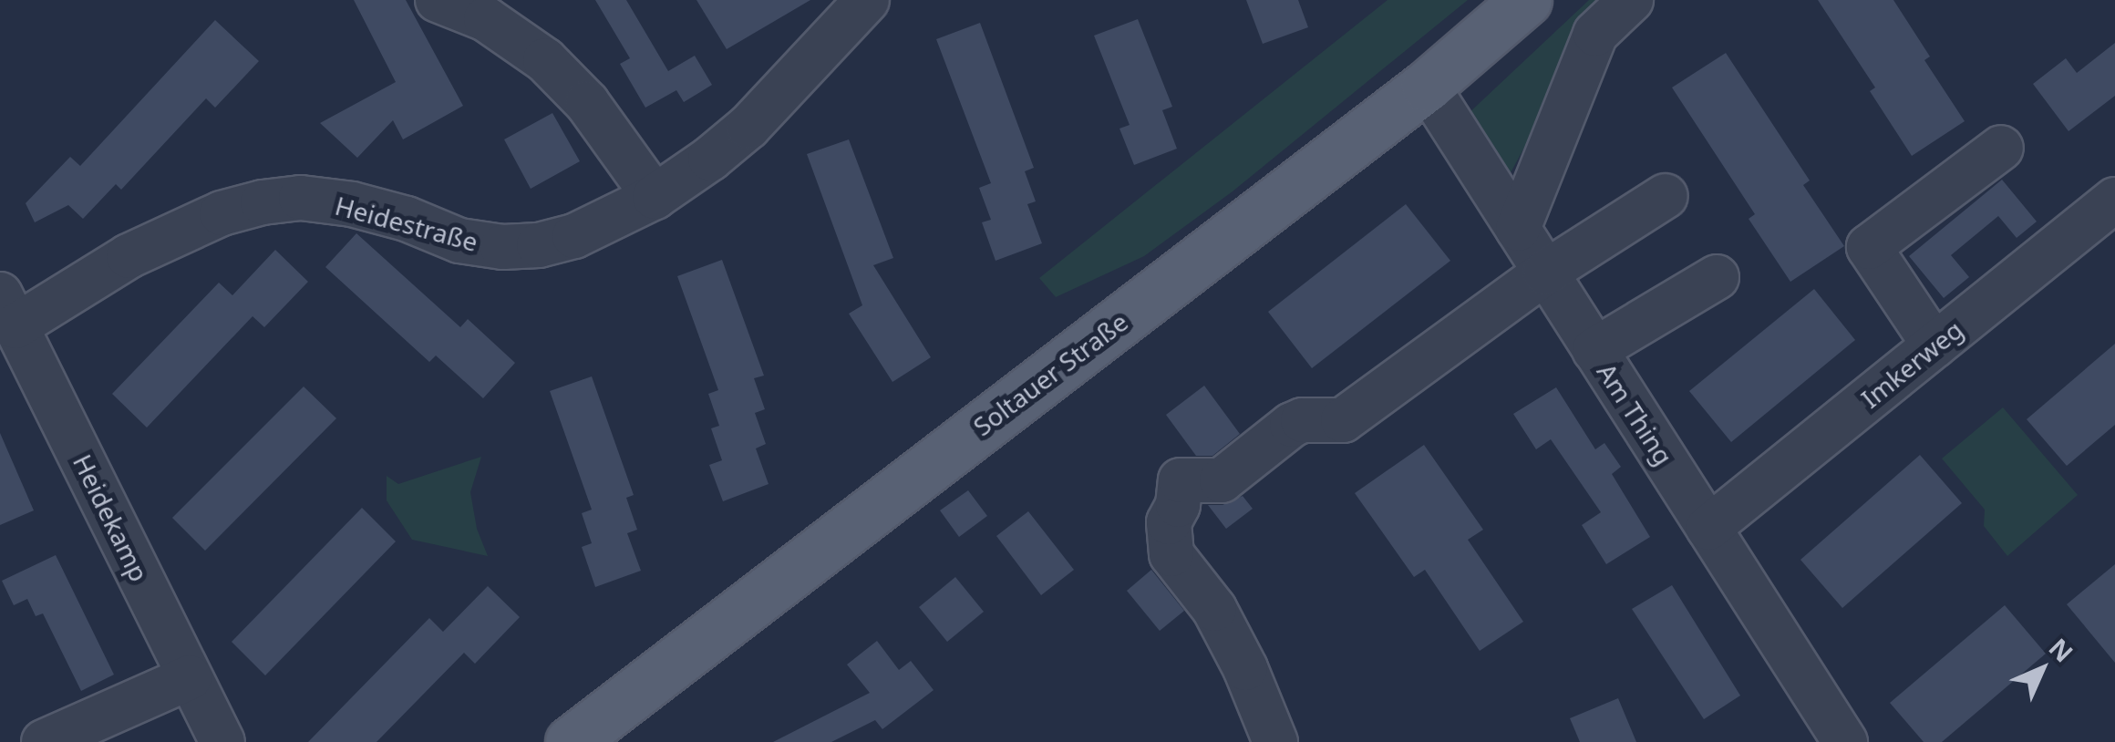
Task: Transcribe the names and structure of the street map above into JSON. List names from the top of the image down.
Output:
{
  "streets": {
    "main road": ["Soltauer Straße"],
    "street": [
      "Heidestraße",
      "Imkerweg",
      "Am Thing",
      "Heidekamp"
    ]
  },
  "crossings": [
    ["Heidestraße", "Heidekamp"],
    ["Imkerweg", "Am Thing"],
    ["Soltauer Straße", "Am Thing"]
  ],
  "north": "top right"
}
